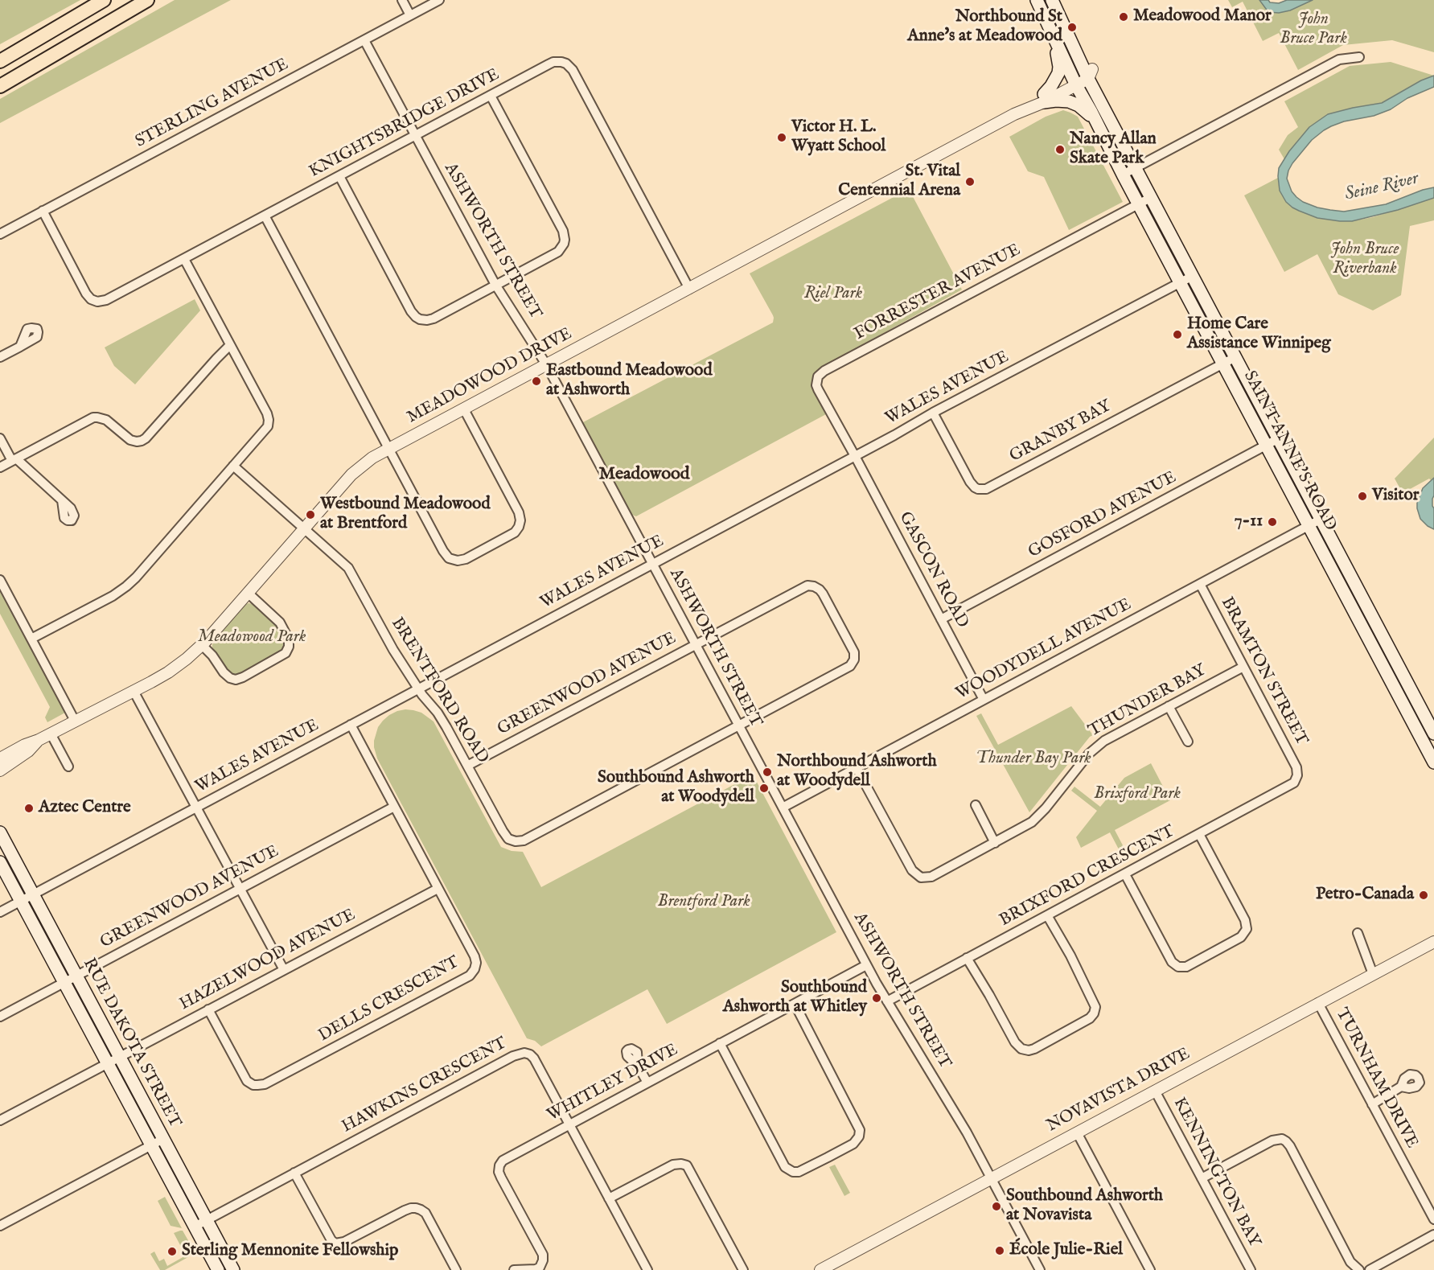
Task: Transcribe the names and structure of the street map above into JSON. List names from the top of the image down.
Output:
{
  "streets": {
    "main road": ["SAINT ANNE'S ROAD", "RUE DAKOTA STREET"],
    "street": [
      "STERLING AVENUE",
      "KNIGHTSBRIDGE DRIVE",
      "ASHWORTH STREET",
      "FORRESTER AVENUE",
      "MEADOWOOD DRIVE",
      "WALES AVENUE",
      "GRANBY BAY",
      "GOSFORD AVENUE",
      "GASCON ROAD",
      "WOODYDELL AVENUE",
      "BRAMTON STREET",
      "GREENWOOD AVENUE",
      "BRENTFORD ROAD",
      "THUNDER BAY",
      "BRIXFORD CRESCENT",
      "HAZELWOOD AVENUE",
      "DELLS CRESCENT",
      "TURNHAM DRIVE",
      "WHITLEY DRIVE",
      "HAWKINS CRESCENT",
      "NOVAVISTA DRIVE",
      "KENNINGTON BAY"
    ]
  },
  "crossings": [
    ["STERLING AVENUE", "KNIGHTSBRIDGE DRIVE"],
    ["STERLING AVENUE", "ASHWORTH STREET"],
    ["KNIGHTSBRIDGE DRIVE", "ASHWORTH STREET"],
    ["KNIGHTSBRIDGE DRIVE", "MEADOWOOD DRIVE"],
    ["ASHWORTH STREET", "MEADOWOOD DRIVE"],
    ["ASHWORTH STREET", "WALES AVENUE"],
    ["ASHWORTH STREET", "WOODYDELL AVENUE"],
    ["ASHWORTH STREET", "GREENWOOD AVENUE"],
    ["ASHWORTH STREET", "BRENTFORD ROAD"],
    ["ASHWORTH STREET", "BRIXFORD CRESCENT"],
    ["ASHWORTH STREET", "WHITLEY DRIVE"],
    ["ASHWORTH STREET", "NOVAVISTA DRIVE"],
    ["FORRESTER AVENUE", "WALES AVENUE"],
    ["FORRESTER AVENUE", "SAINT ANNE'S ROAD"],
    ["FORRESTER AVENUE", "GASCON ROAD"],
    ["MEADOWOOD DRIVE", "SAINT ANNE'S ROAD"],
    ["MEADOWOOD DRIVE", "BRENTFORD ROAD"],
    ["WALES AVENUE", "GRANBY BAY"],
    ["WALES AVENUE", "SAINT ANNE'S ROAD"],
    ["WALES AVENUE", "GASCON ROAD"],
    ["WALES AVENUE", "BRENTFORD ROAD"],
    ["WALES AVENUE", "DELLS CRESCENT"],
    ["WALES AVENUE", "RUE DAKOTA STREET"],
    ["GRANBY BAY", "SAINT ANNE'S ROAD"],
    ["SAINT ANNE'S ROAD", "GOSFORD AVENUE"],
    ["SAINT ANNE'S ROAD", "WOODYDELL AVENUE"],
    ["GOSFORD AVENUE", "GASCON ROAD"],
    ["GASCON ROAD", "WOODYDELL AVENUE"],
    ["WOODYDELL AVENUE", "BRAMTON STREET"],
    ["WOODYDELL AVENUE", "THUNDER BAY"],
    ["BRAMTON STREET", "THUNDER BAY"],
    ["BRAMTON STREET", "BRIXFORD CRESCENT"],
    ["GREENWOOD AVENUE", "BRENTFORD ROAD"],
    ["GREENWOOD AVENUE", "DELLS CRESCENT"],
    ["GREENWOOD AVENUE", "RUE DAKOTA STREET"],
    ["HAZELWOOD AVENUE", "DELLS CRESCENT"],
    ["HAZELWOOD AVENUE", "RUE DAKOTA STREET"],
    ["RUE DAKOTA STREET", "HAWKINS CRESCENT"],
    ["TURNHAM DRIVE", "NOVAVISTA DRIVE"],
    ["WHITLEY DRIVE", "HAWKINS CRESCENT"],
    ["NOVAVISTA DRIVE", "KENNINGTON BAY"]
  ],
  "districts": ["Meadowood"],
  "water": ["Seine River"],
  "parks": [
    "John Bruce Park",
    "John Bruce Riverbank",
    "Riel Park",
    "Meadowood Park",
    "Thunder Bay Park",
    "Brixford Park",
    "Brentford Park"
  ],
  "places": [
    "Meadowood Manor",
    "Northbound St Anne's at Meadowood",
    "Victor H. L. Wyatt School",
    "Nancy Allan Skate Park",
    "St. Vital Centennial Arena",
    "Home Care Assistance Winnipeg",
    "Eastbound Meadowood at Ashworth",
    "Visitor",
    "Westbound Meadowood at Brentford",
    "7-11",
    "Northbound Ashworth at Woodydell",
    "Southbound Ashworth at Woodydell",
    "Aztec Centre",
    "Petro-Canada",
    "Southbound Ashworth at Whitley",
    "Southbound Ashworth at Novavista",
    "École Julie-Riel",
    "Sterling Mennonite Fellowship"
  ]
}
